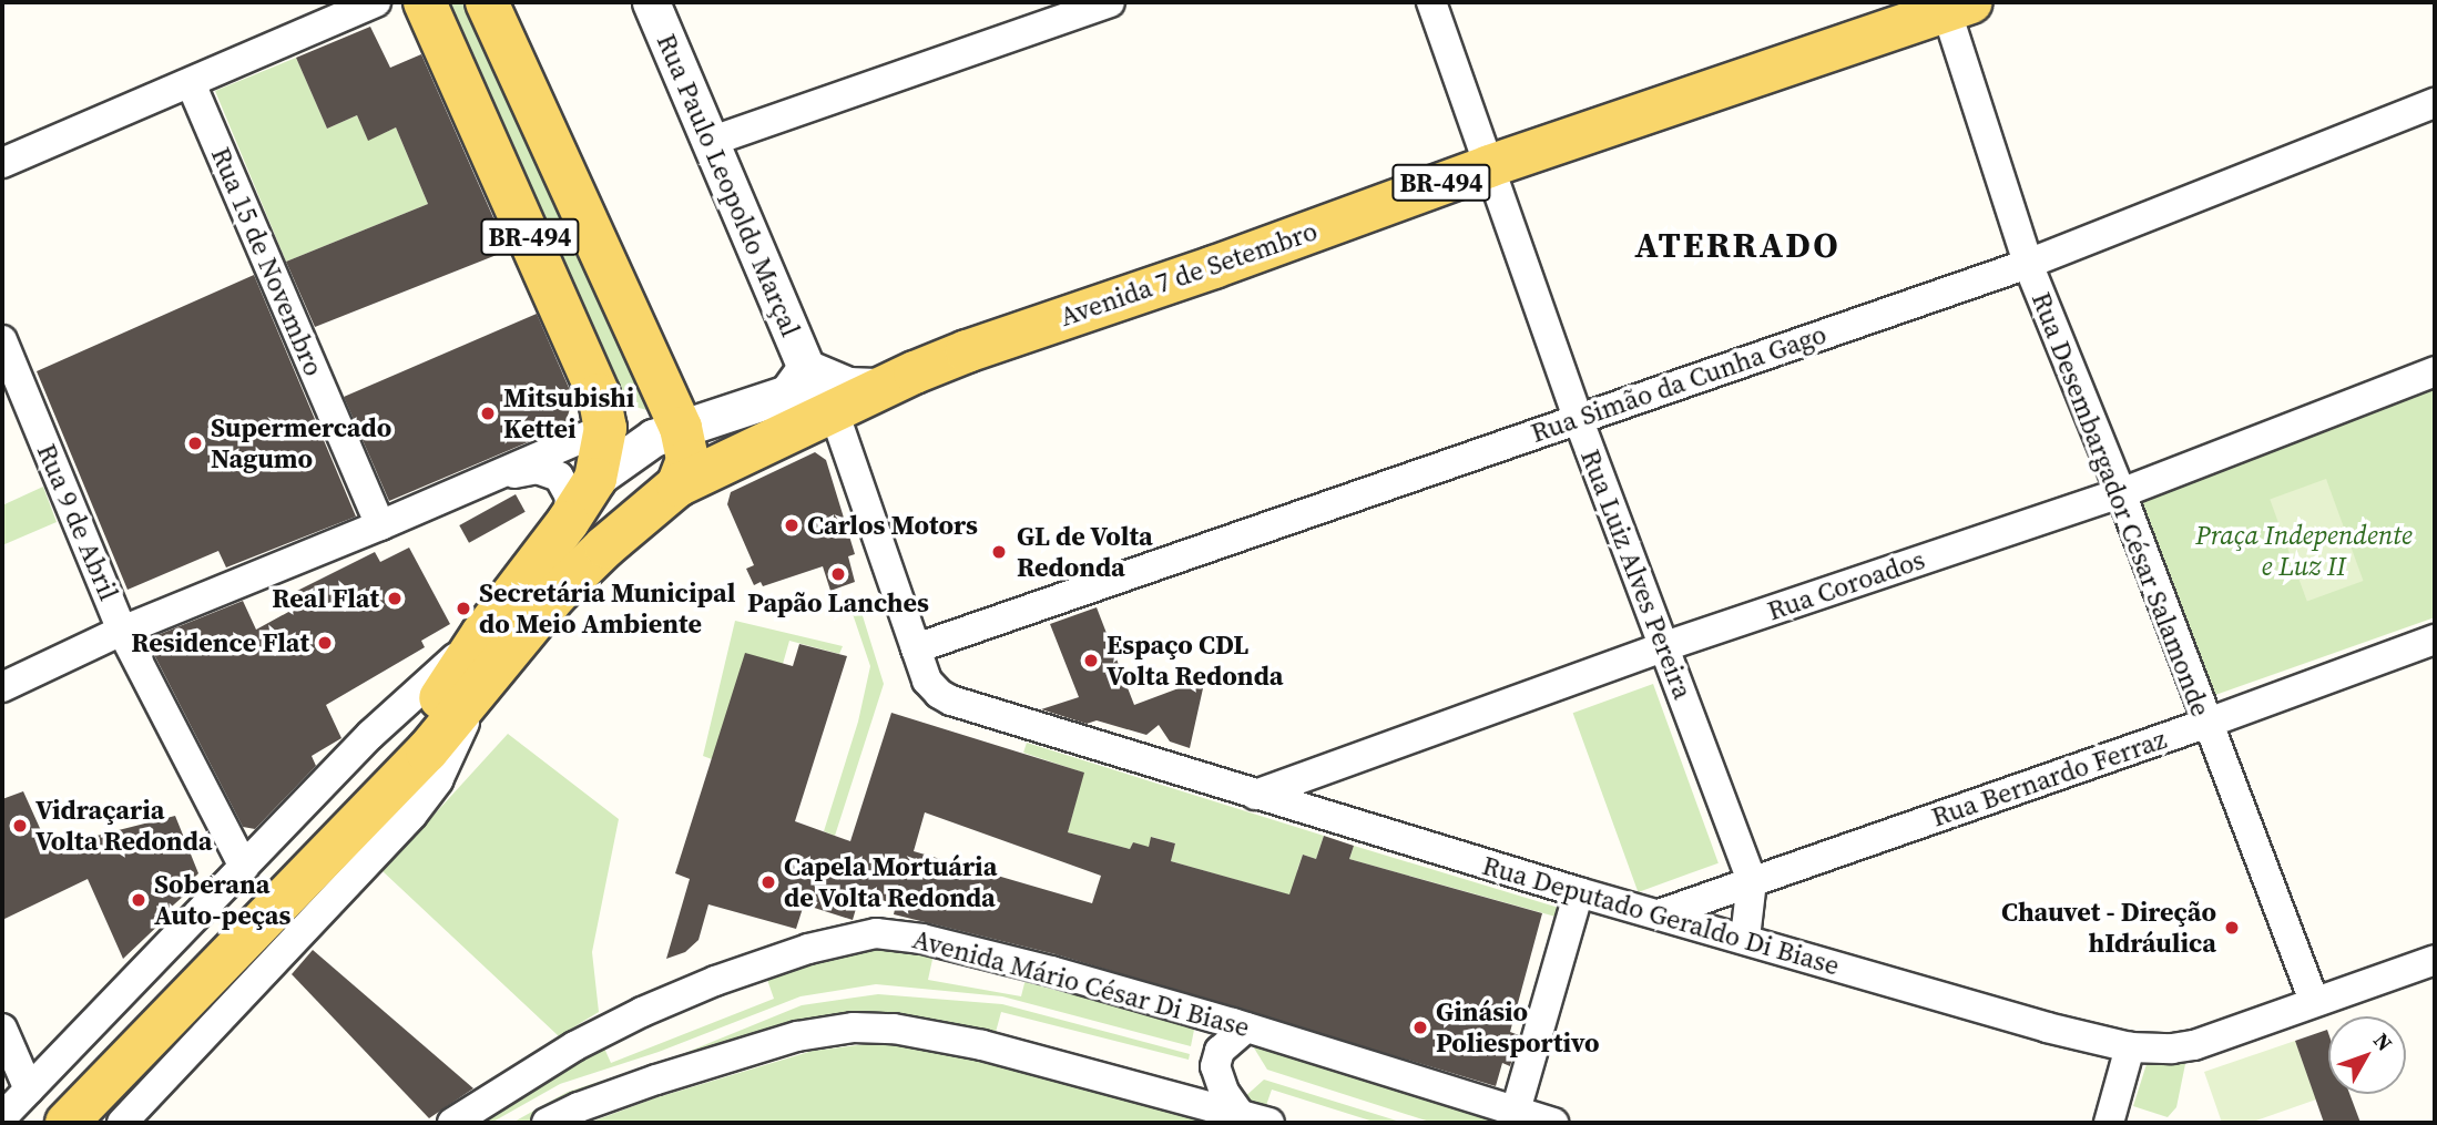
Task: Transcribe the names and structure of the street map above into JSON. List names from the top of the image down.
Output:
{
  "streets": {
    "main road": ["BR-494", "Avenida 7 de Setembro"],
    "street": [
      "Rua Paulo Leopoldo Marçal",
      "Rua 15 de Novembro",
      "Rua Simão da Cunha Gago",
      "Rua Desembargador César Salamonde",
      "Rua 9 de Abril",
      "Rua Luiz Alves Pereira",
      "Rua Coroados",
      "Rua Bernardo Ferraz",
      "Rua Deputado Geraldo Di Biase",
      "Avenida Mário César Di Biase"
    ]
  },
  "crossings": [
    ["Rua Paulo Leopoldo Marçal", "Avenida 7 de Setembro"],
    ["Avenida 7 de Setembro", "Rua Desembargador César Salamonde"],
    ["Avenida 7 de Setembro", "Rua Luiz Alves Pereira"],
    ["Rua Simão da Cunha Gago", "Rua Desembargador César Salamonde"],
    ["Rua Simão da Cunha Gago", "Rua Luiz Alves Pereira"],
    ["Rua Simão da Cunha Gago", "Rua Deputado Geraldo Di Biase"],
    ["Rua Desembargador César Salamonde", "Rua Coroados"],
    ["Rua Desembargador César Salamonde", "Rua Bernardo Ferraz"],
    ["Rua Desembargador César Salamonde", "Rua Deputado Geraldo Di Biase"],
    ["Rua Luiz Alves Pereira", "Rua Coroados"],
    ["Rua Luiz Alves Pereira", "Rua Bernardo Ferraz"],
    ["Rua Coroados", "Rua Deputado Geraldo Di Biase"],
    ["Rua Bernardo Ferraz", "Rua Deputado Geraldo Di Biase"]
  ],
  "districts": ["ATERRADO"],
  "parks": ["Praça Independente e Luz II"],
  "places": [
    "Mitsubishi Kettei",
    "Supermercado Nagumo",
    "Carlos Motors",
    "GL de Volta Redonda",
    "Papão Lanches",
    "Real Flat",
    "Secretária Municipal do Meio Ambiente",
    "Residence Flat",
    "Espaço CDL Volta Redonda",
    "Vidraçaria Volta Redonda",
    "Capela Mortuária de Volta Redonda",
    "Soberana Auto-peças",
    "Chauvet - Direção hIdráulica",
    "Ginásio Poliesportivo"
  ],
  "north": "top right"
}
